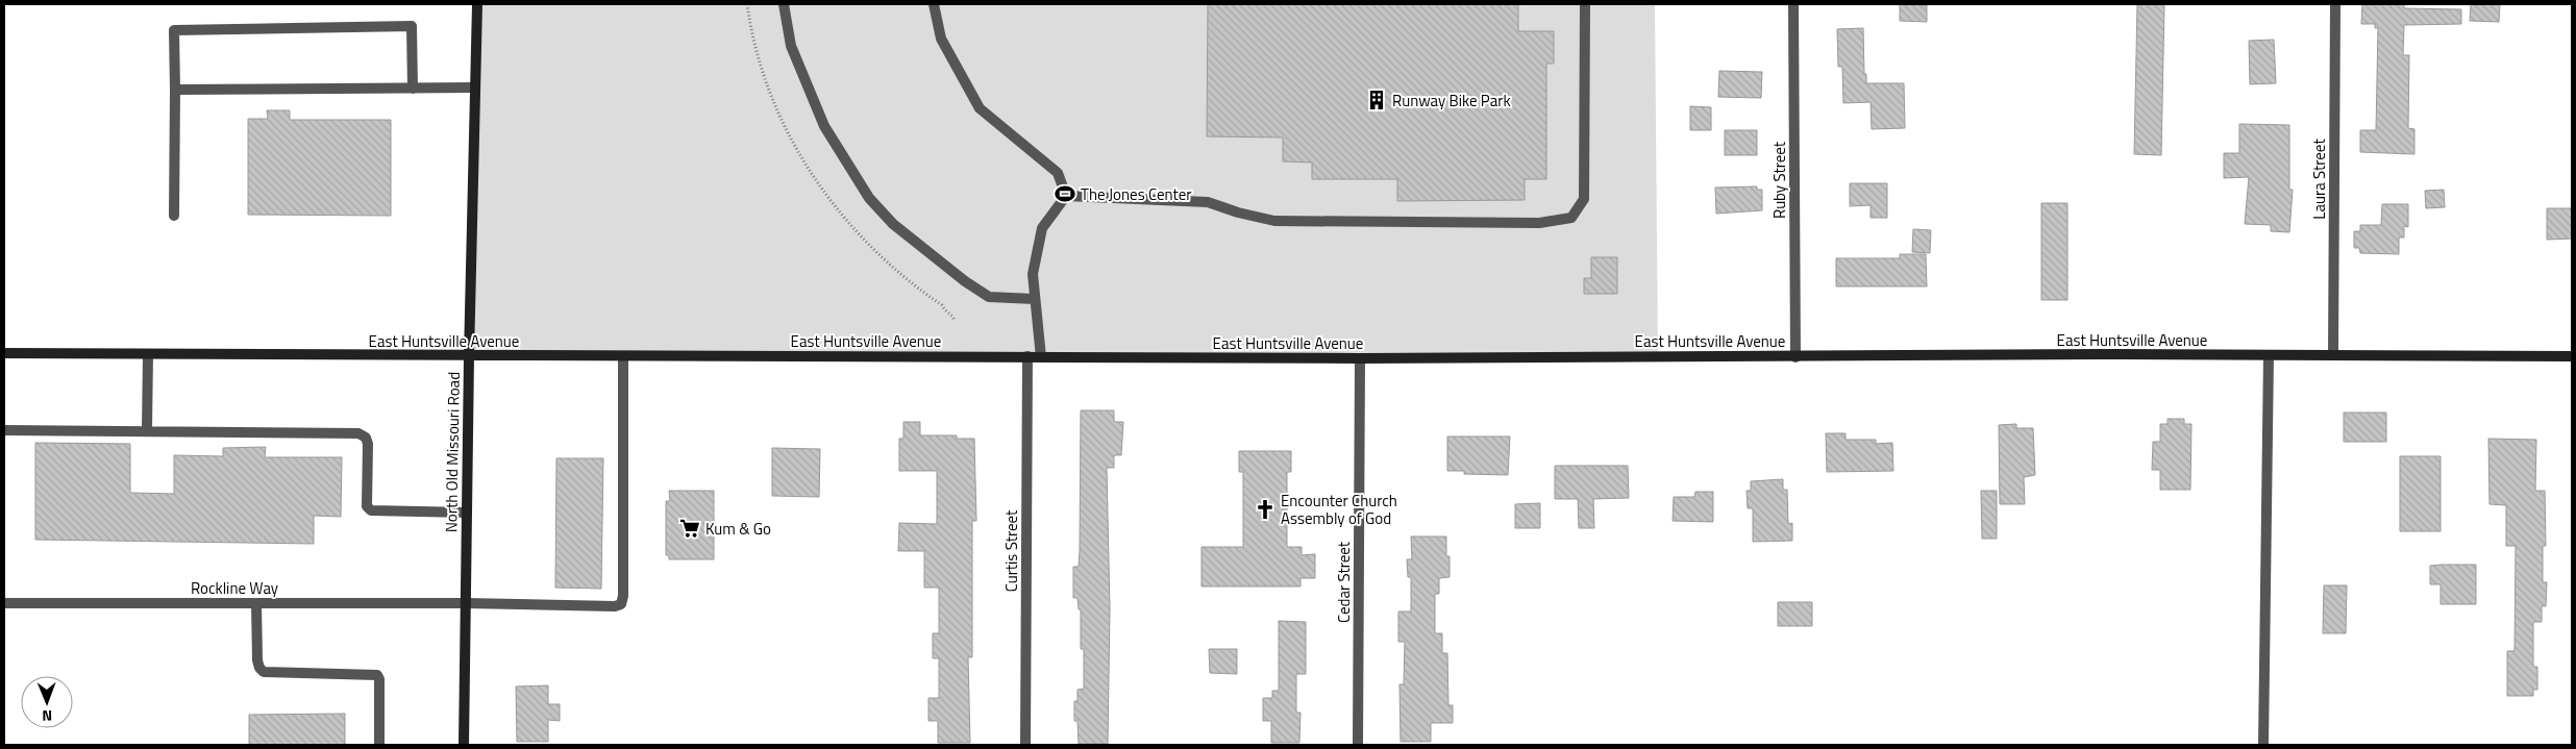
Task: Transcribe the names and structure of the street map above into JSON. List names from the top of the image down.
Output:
{
  "streets": {
    "main road": ["East Huntsville Avenue", "North Old Missouri Road"],
    "street": [
      "Laura Street",
      "Ruby Street",
      "Curtis Street",
      "Cedar Street",
      "Rockline Way"
    ]
  },
  "crossings": [
    ["Laura Street", "East Huntsville Avenue"],
    ["Ruby Street", "East Huntsville Avenue"],
    ["East Huntsville Avenue", "North Old Missouri Road"],
    ["East Huntsville Avenue", "Curtis Street"],
    ["East Huntsville Avenue", "Cedar Street"],
    ["East Huntsville Avenue", "Rockline Way"],
    ["North Old Missouri Road", "Rockline Way"]
  ],
  "places": {
    "building": ["Runway Bike Park"],
    "sports": ["The Jones Center"],
    "church": ["Encounter Church Assembly of God"],
    "supermarket": ["Kum & Go"]
  },
  "north": "bottom"
}
